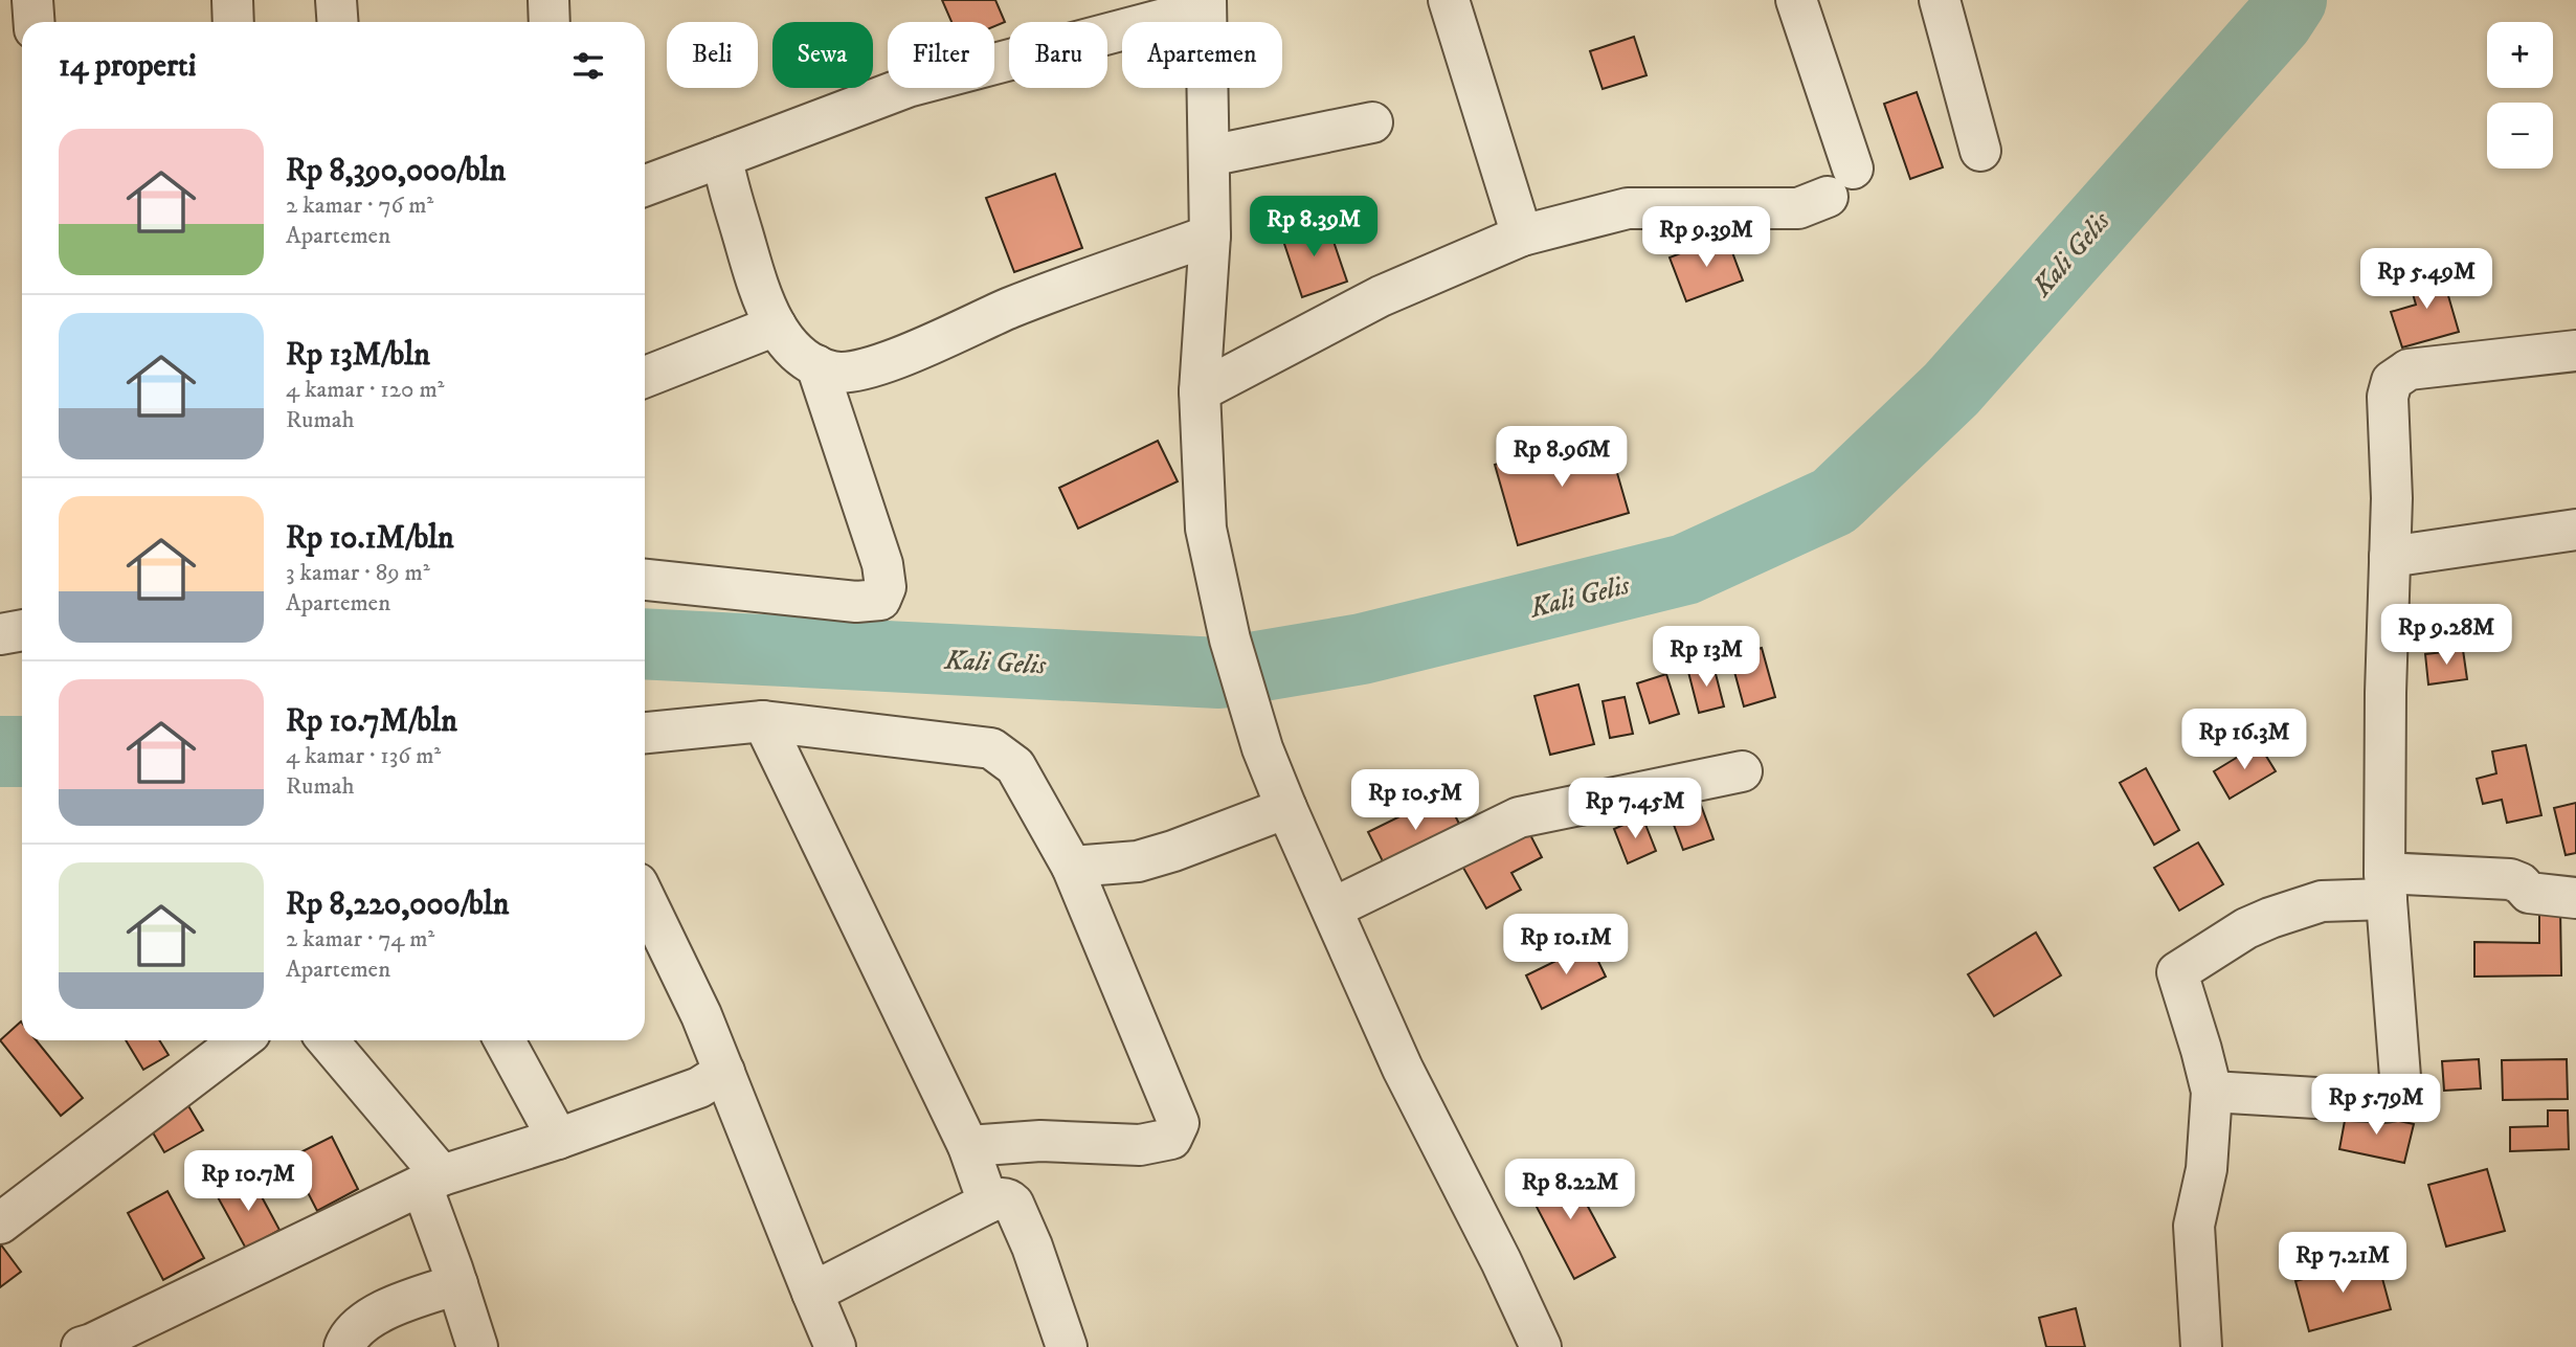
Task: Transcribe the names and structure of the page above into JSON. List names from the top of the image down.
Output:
{
  "water": ["Kali Gelis"],
  "page": {
    "map_buttons": ["+", "−"],
    "chip": [
      "Beli",
      "Sewa",
      "Filter",
      "Baru",
      "Apartemen"
    ],
    "heading": "14 properti",
    "list": [
      {
        "name": "Rp 8,390,000/bln",
        "note": "2 kamar · 76 m² · Apartemen"
      },
      {
        "name": "Rp 13M/bln",
        "note": "4 kamar · 120 m² · Rumah"
      },
      {
        "name": "Rp 10.1M/bln",
        "note": "3 kamar · 89 m² · Apartemen"
      },
      {
        "name": "Rp 10.7M/bln",
        "note": "4 kamar · 136 m² · Rumah"
      },
      {
        "name": "Rp 8,220,000/bln",
        "note": "2 kamar · 74 m² · Apartemen"
      }
    ],
    "price": [
      "Rp 8.39M",
      "Rp 9.39M",
      "Rp 5.49M",
      "Rp 8.96M",
      "Rp 9.28M",
      "Rp 13M",
      "Rp 16.3M",
      "Rp 10.5M",
      "Rp 7.45M",
      "Rp 10.1M",
      "Rp 5.79M",
      "Rp 10.7M",
      "Rp 8.22M",
      "Rp 7.21M"
    ]
  }
}
